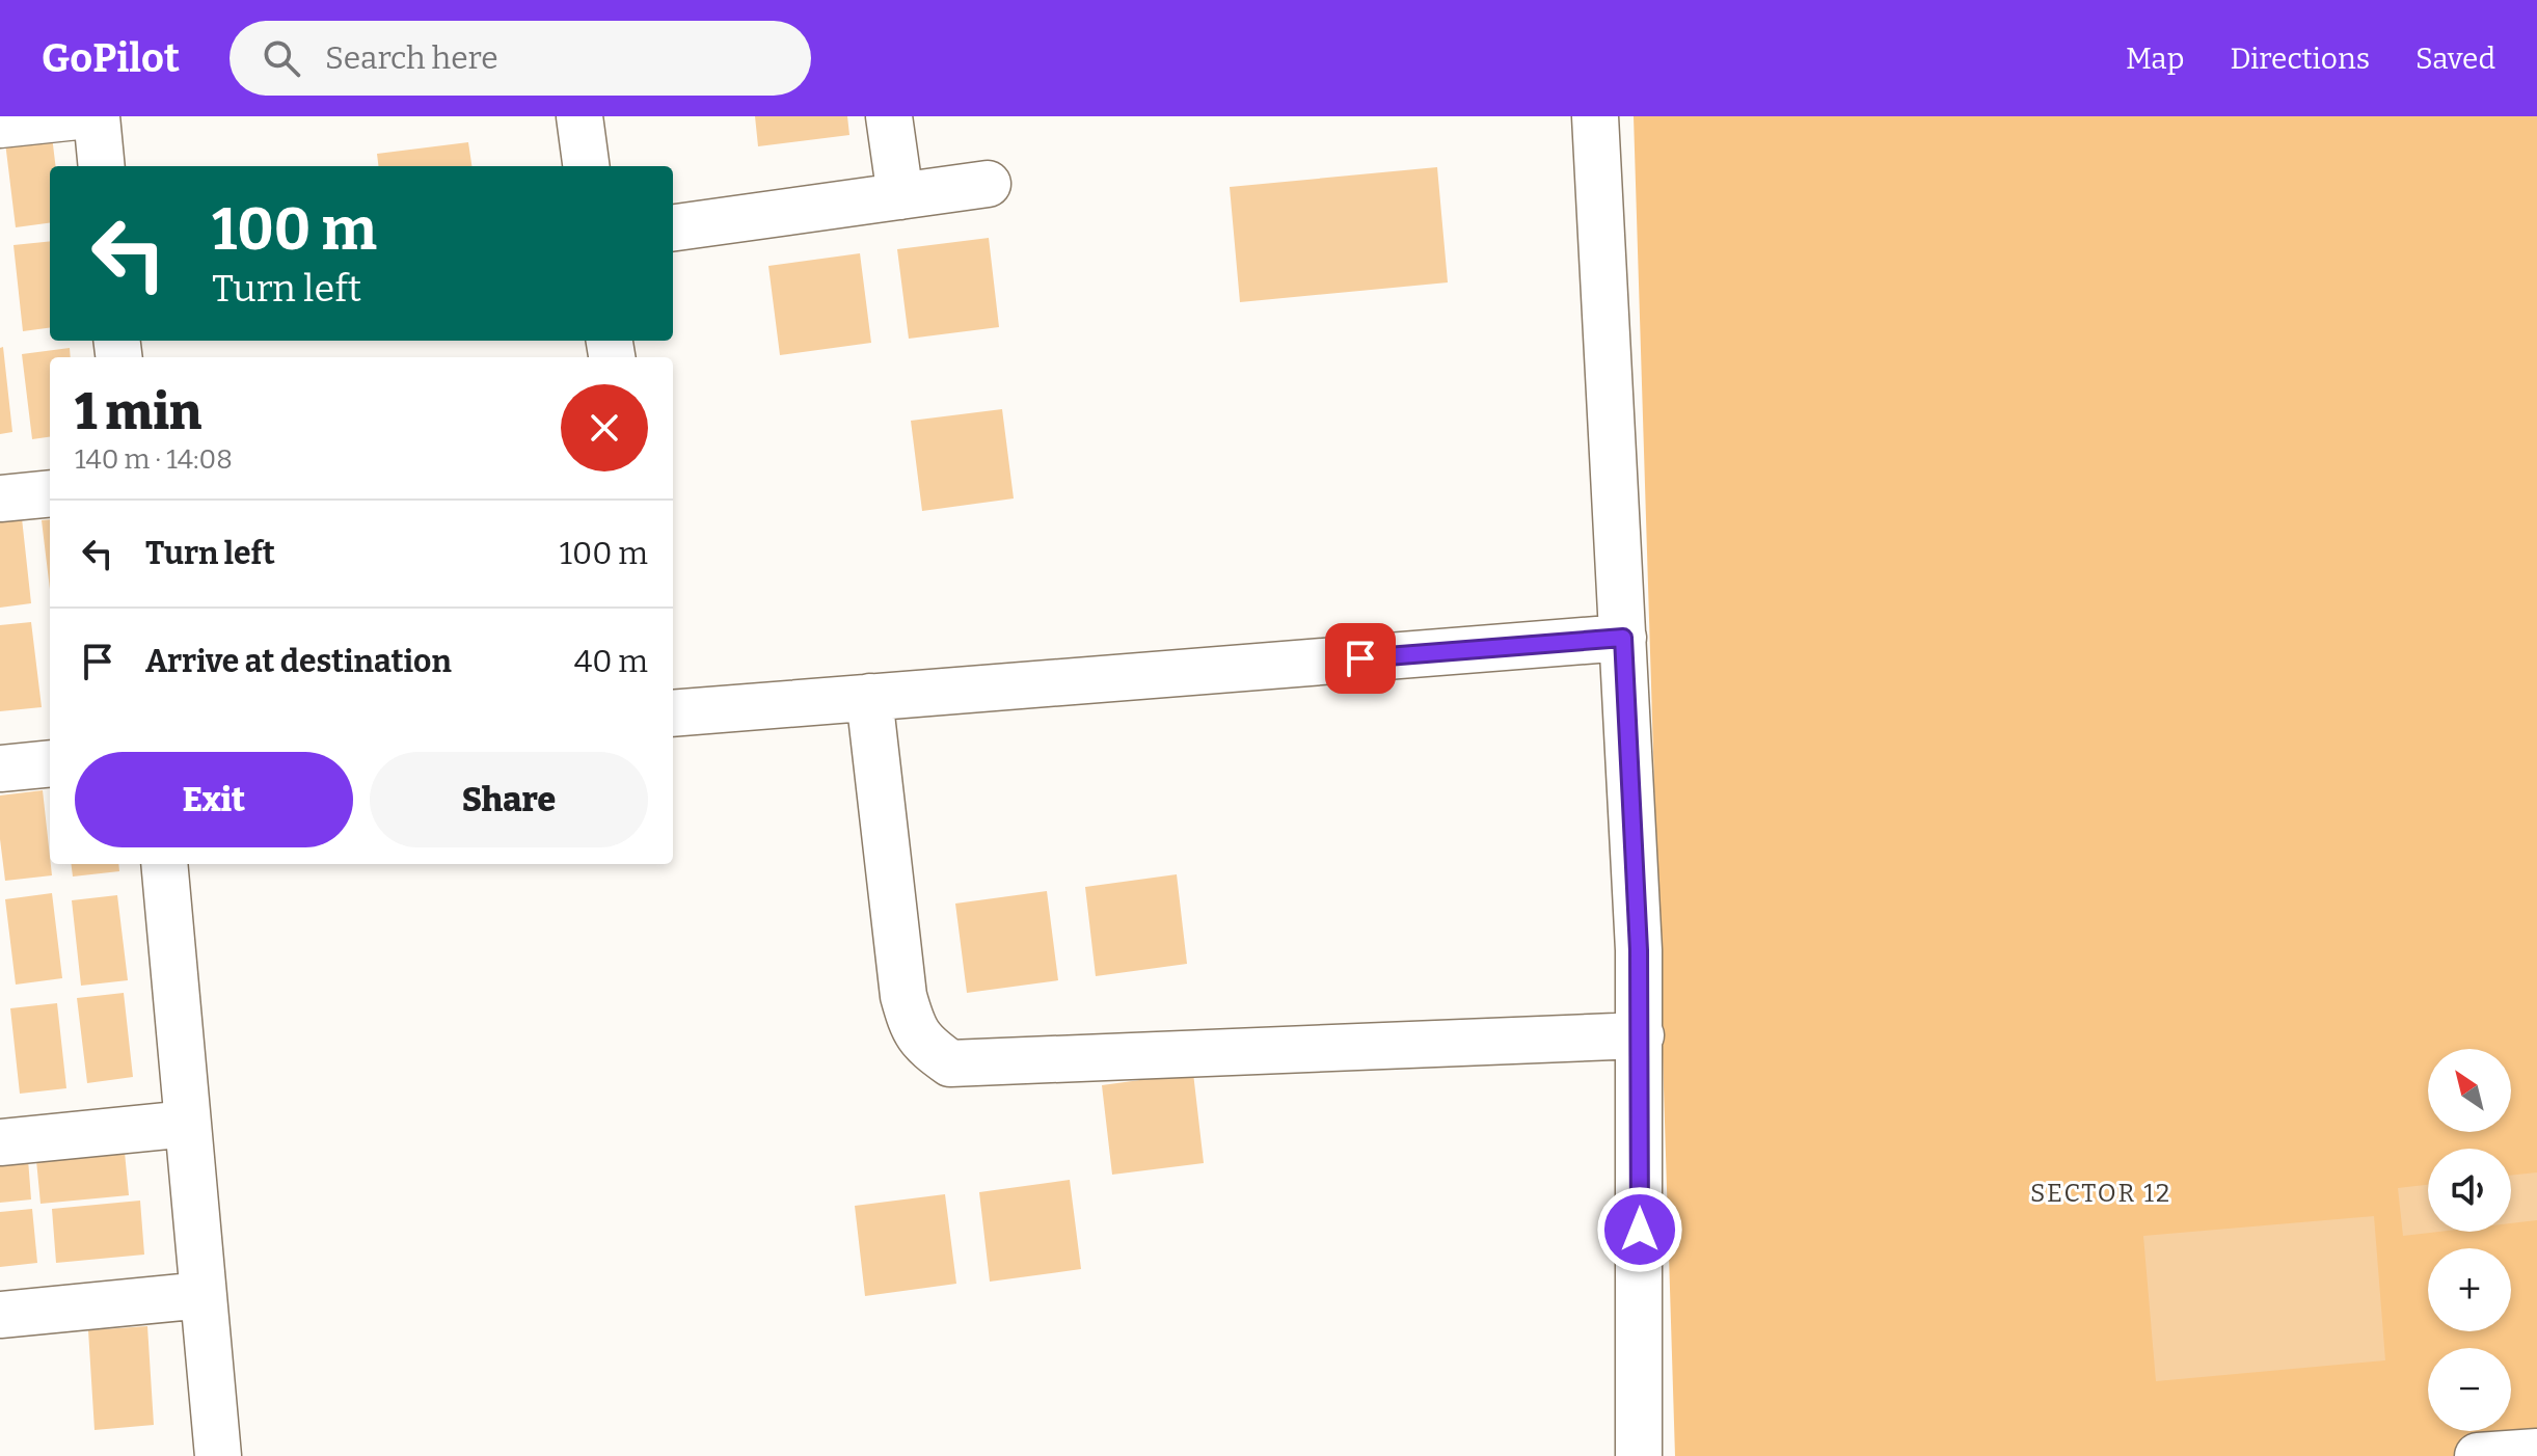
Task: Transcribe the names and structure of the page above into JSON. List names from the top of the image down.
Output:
{
  "districts": ["SECTOR 12"],
  "north": "top left",
  "page": {
    "header": "GoPilot",
    "search": "Search here",
    "nav": ["Map", "Directions", "Saved"],
    "turn": ["100 m", "Turn left"],
    "heading": ["1 min", "140 m · 14:08"],
    "list": [
      {
        "name": "Turn left",
        "value": "100 m"
      },
      {
        "name": "Arrive at destination",
        "value": "40 m"
      }
    ],
    "buttons": ["Exit", "Share"],
    "map_buttons": ["+", "−"]
  }
}
